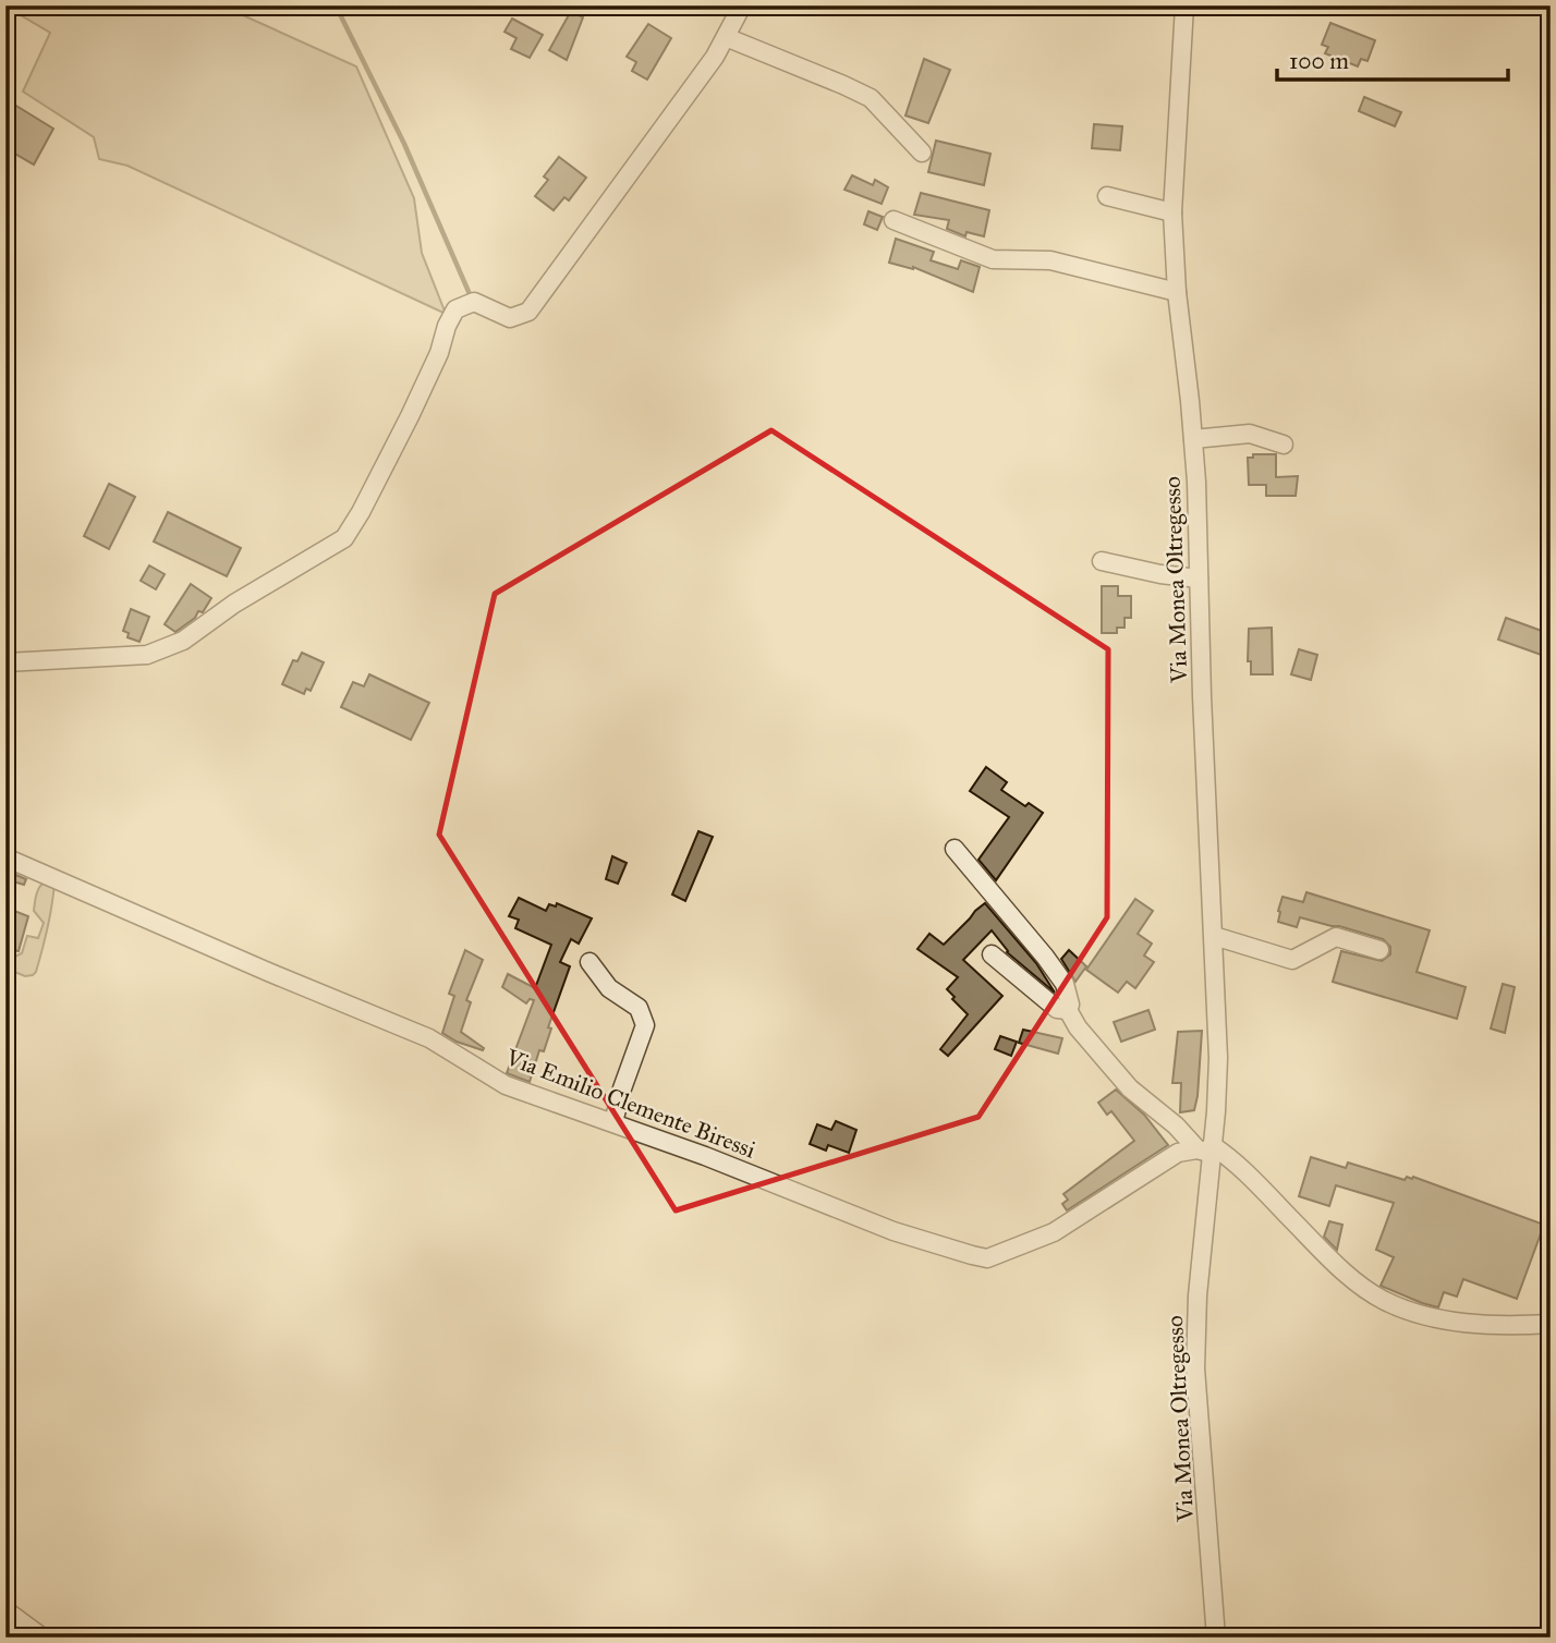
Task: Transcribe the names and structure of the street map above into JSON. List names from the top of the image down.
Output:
{
  "streets": {
    "street": ["Via Monea Oltregesso", "Via Emilio Clemente Biressi"]
  },
  "crossings": [
    ["Via Monea Oltregesso", "Via Emilio Clemente Biressi"]
  ],
  "scale_bar": "100 m"
}
